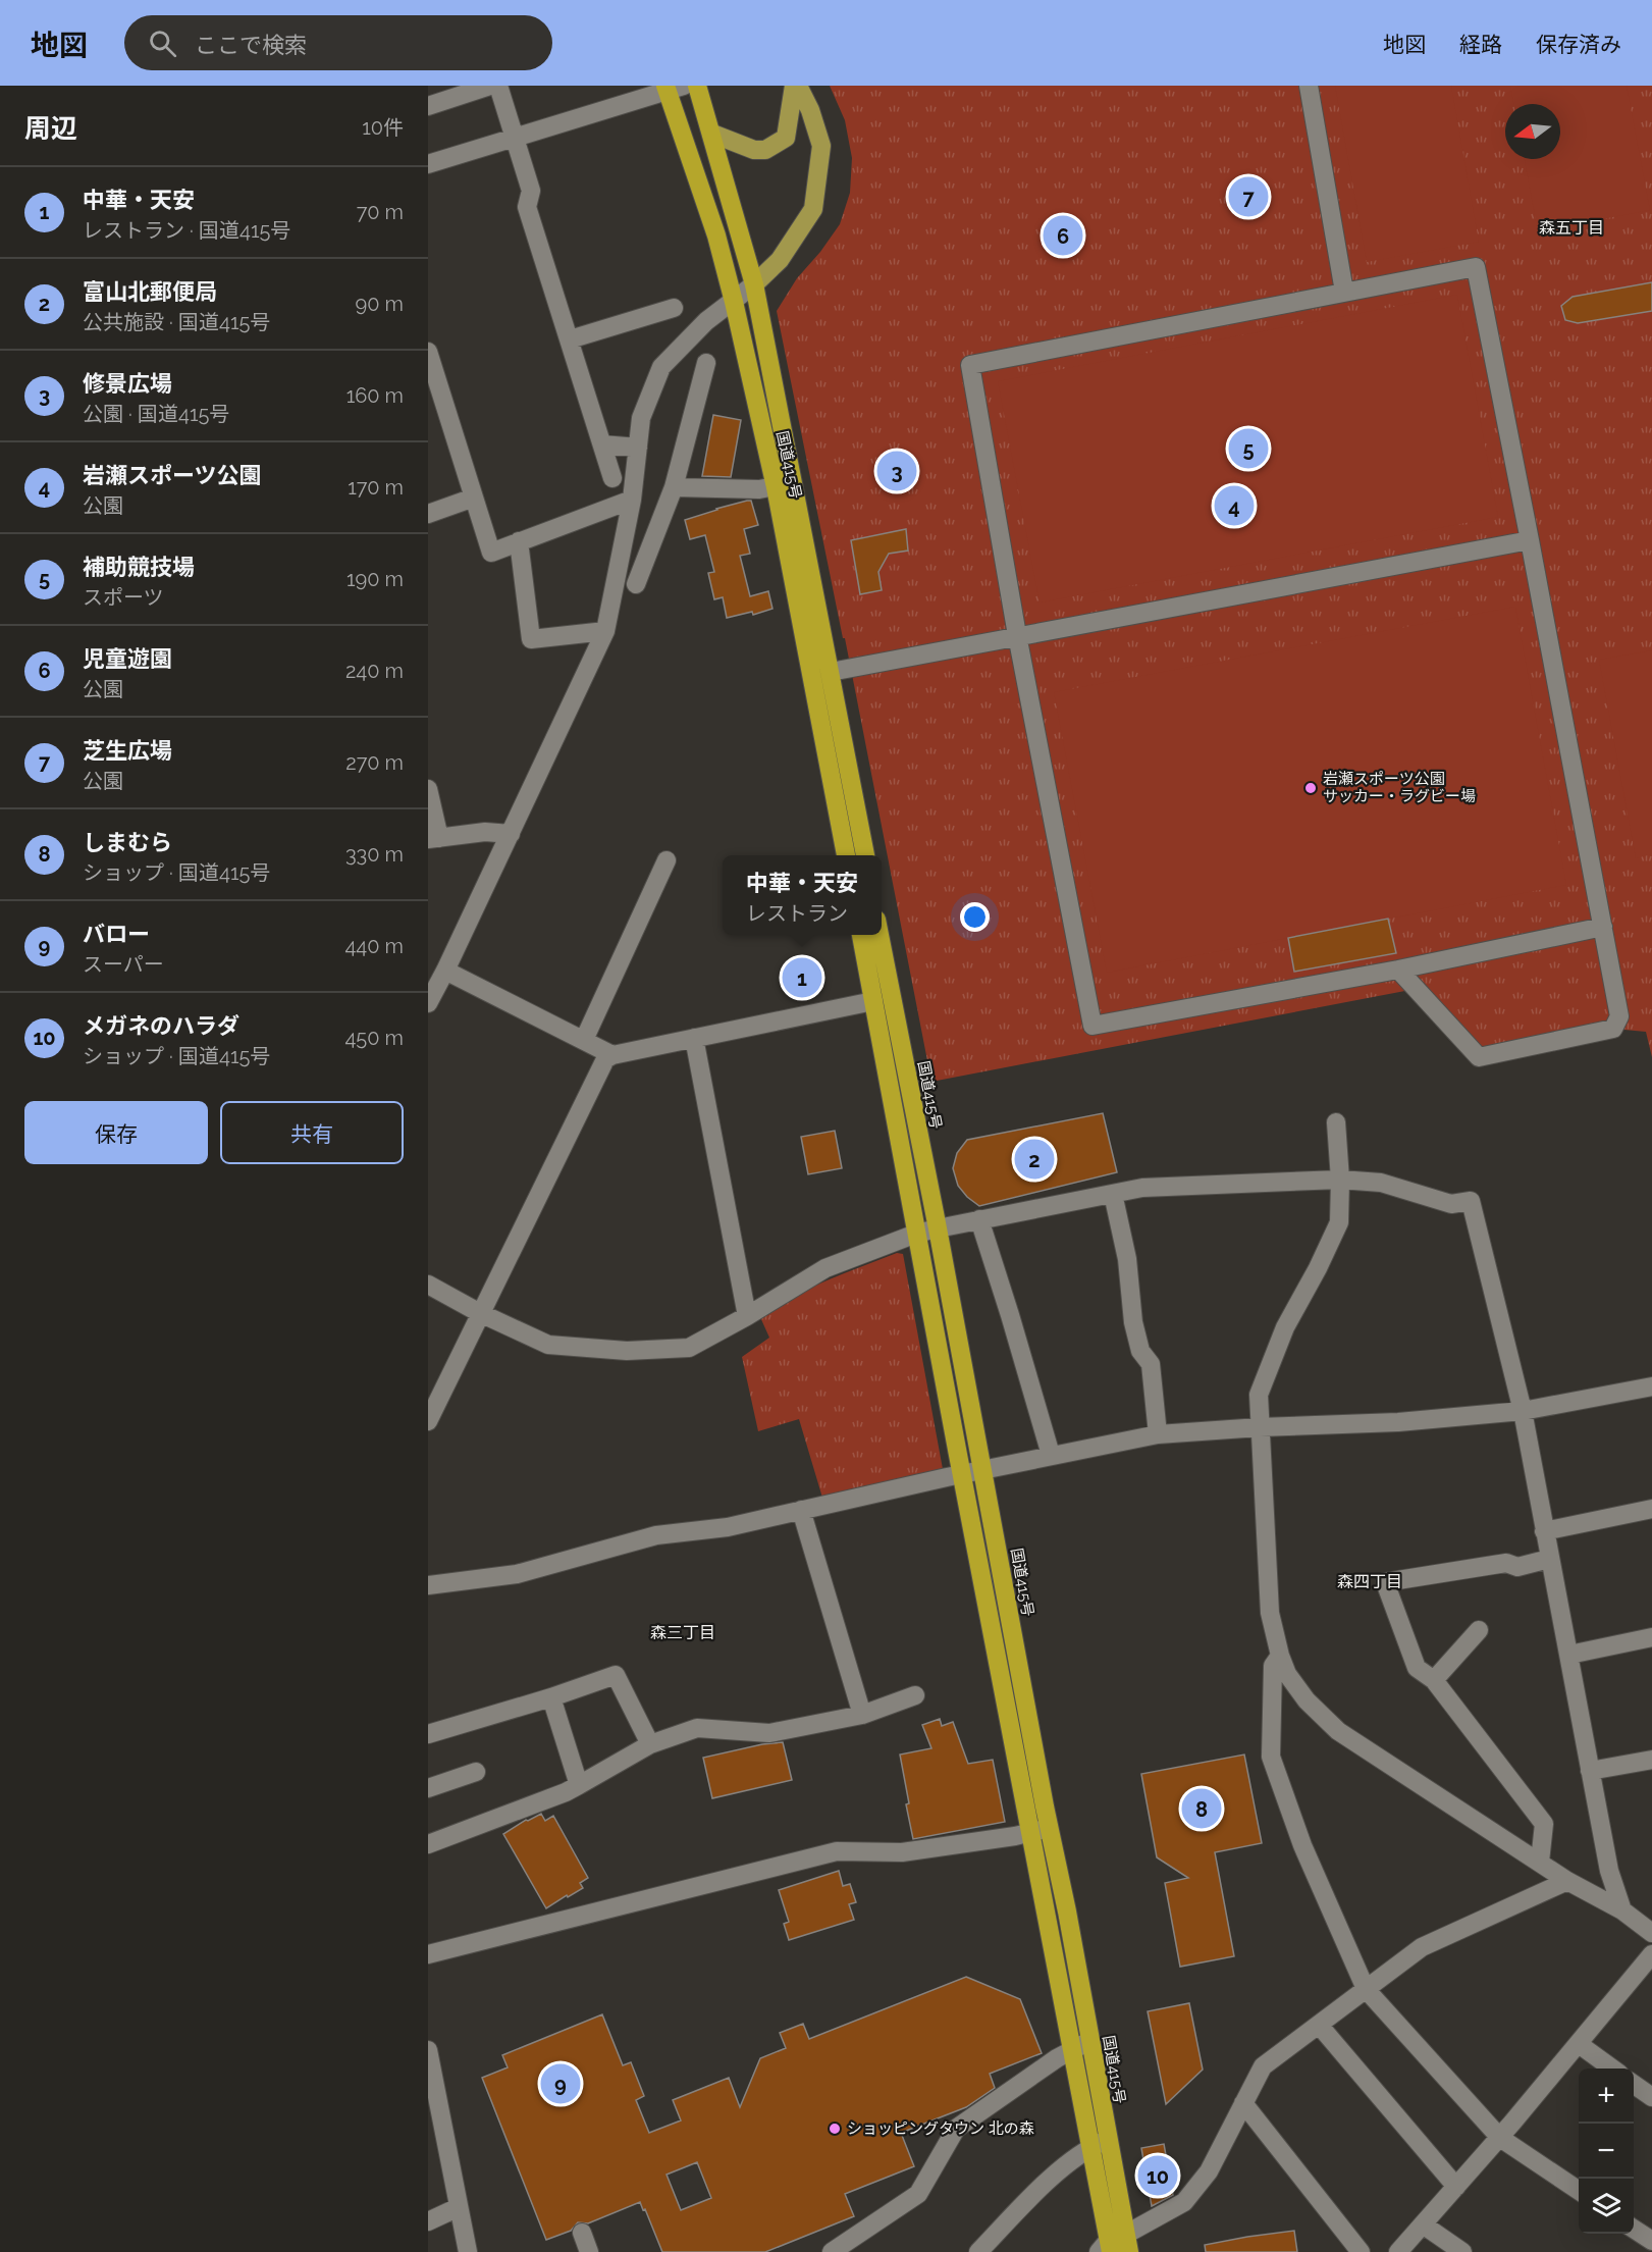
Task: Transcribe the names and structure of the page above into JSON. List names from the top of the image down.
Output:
{
  "streets": {
    "highway": ["国道415号"]
  },
  "districts": ["森五丁目", "森四丁目", "森三丁目"],
  "places": ["岩瀬スポーツ公園 サッカー・ラグビー場", "ショッピングタウン 北の森"],
  "north": "left",
  "page": {
    "header": "地図",
    "search": "ここで検索",
    "nav": ["地図", "経路", "保存済み"],
    "heading": ["周辺", "10件"],
    "list": [
      {
        "mark": "1",
        "name": "中華・天安",
        "note": "レストラン · 国道415号",
        "value": "70 m"
      },
      {
        "mark": "2",
        "name": "富山北郵便局",
        "note": "公共施設 · 国道415号",
        "value": "90 m"
      },
      {
        "mark": "3",
        "name": "修景広場",
        "note": "公園 · 国道415号",
        "value": "160 m"
      },
      {
        "mark": "4",
        "name": "岩瀬スポーツ公園",
        "note": "公園",
        "value": "170 m"
      },
      {
        "mark": "5",
        "name": "補助競技場",
        "note": "スポーツ",
        "value": "190 m"
      },
      {
        "mark": "6",
        "name": "児童遊園",
        "note": "公園",
        "value": "240 m"
      },
      {
        "mark": "7",
        "name": "芝生広場",
        "note": "公園",
        "value": "270 m"
      },
      {
        "mark": "8",
        "name": "しまむら",
        "note": "ショップ · 国道415号",
        "value": "330 m"
      },
      {
        "mark": "9",
        "name": "バロー",
        "note": "スーパー",
        "value": "440 m"
      },
      {
        "mark": "10",
        "name": "メガネのハラダ",
        "note": "ショップ · 国道415号",
        "value": "450 m"
      }
    ],
    "pins": [
      "7",
      "6",
      "5",
      "3",
      "4",
      "1",
      "2",
      "8",
      "9",
      "10"
    ],
    "popup": ["中華・天安", "レストラン"],
    "buttons": ["保存", "共有"],
    "map_buttons": ["+", "−"]
  }
}
